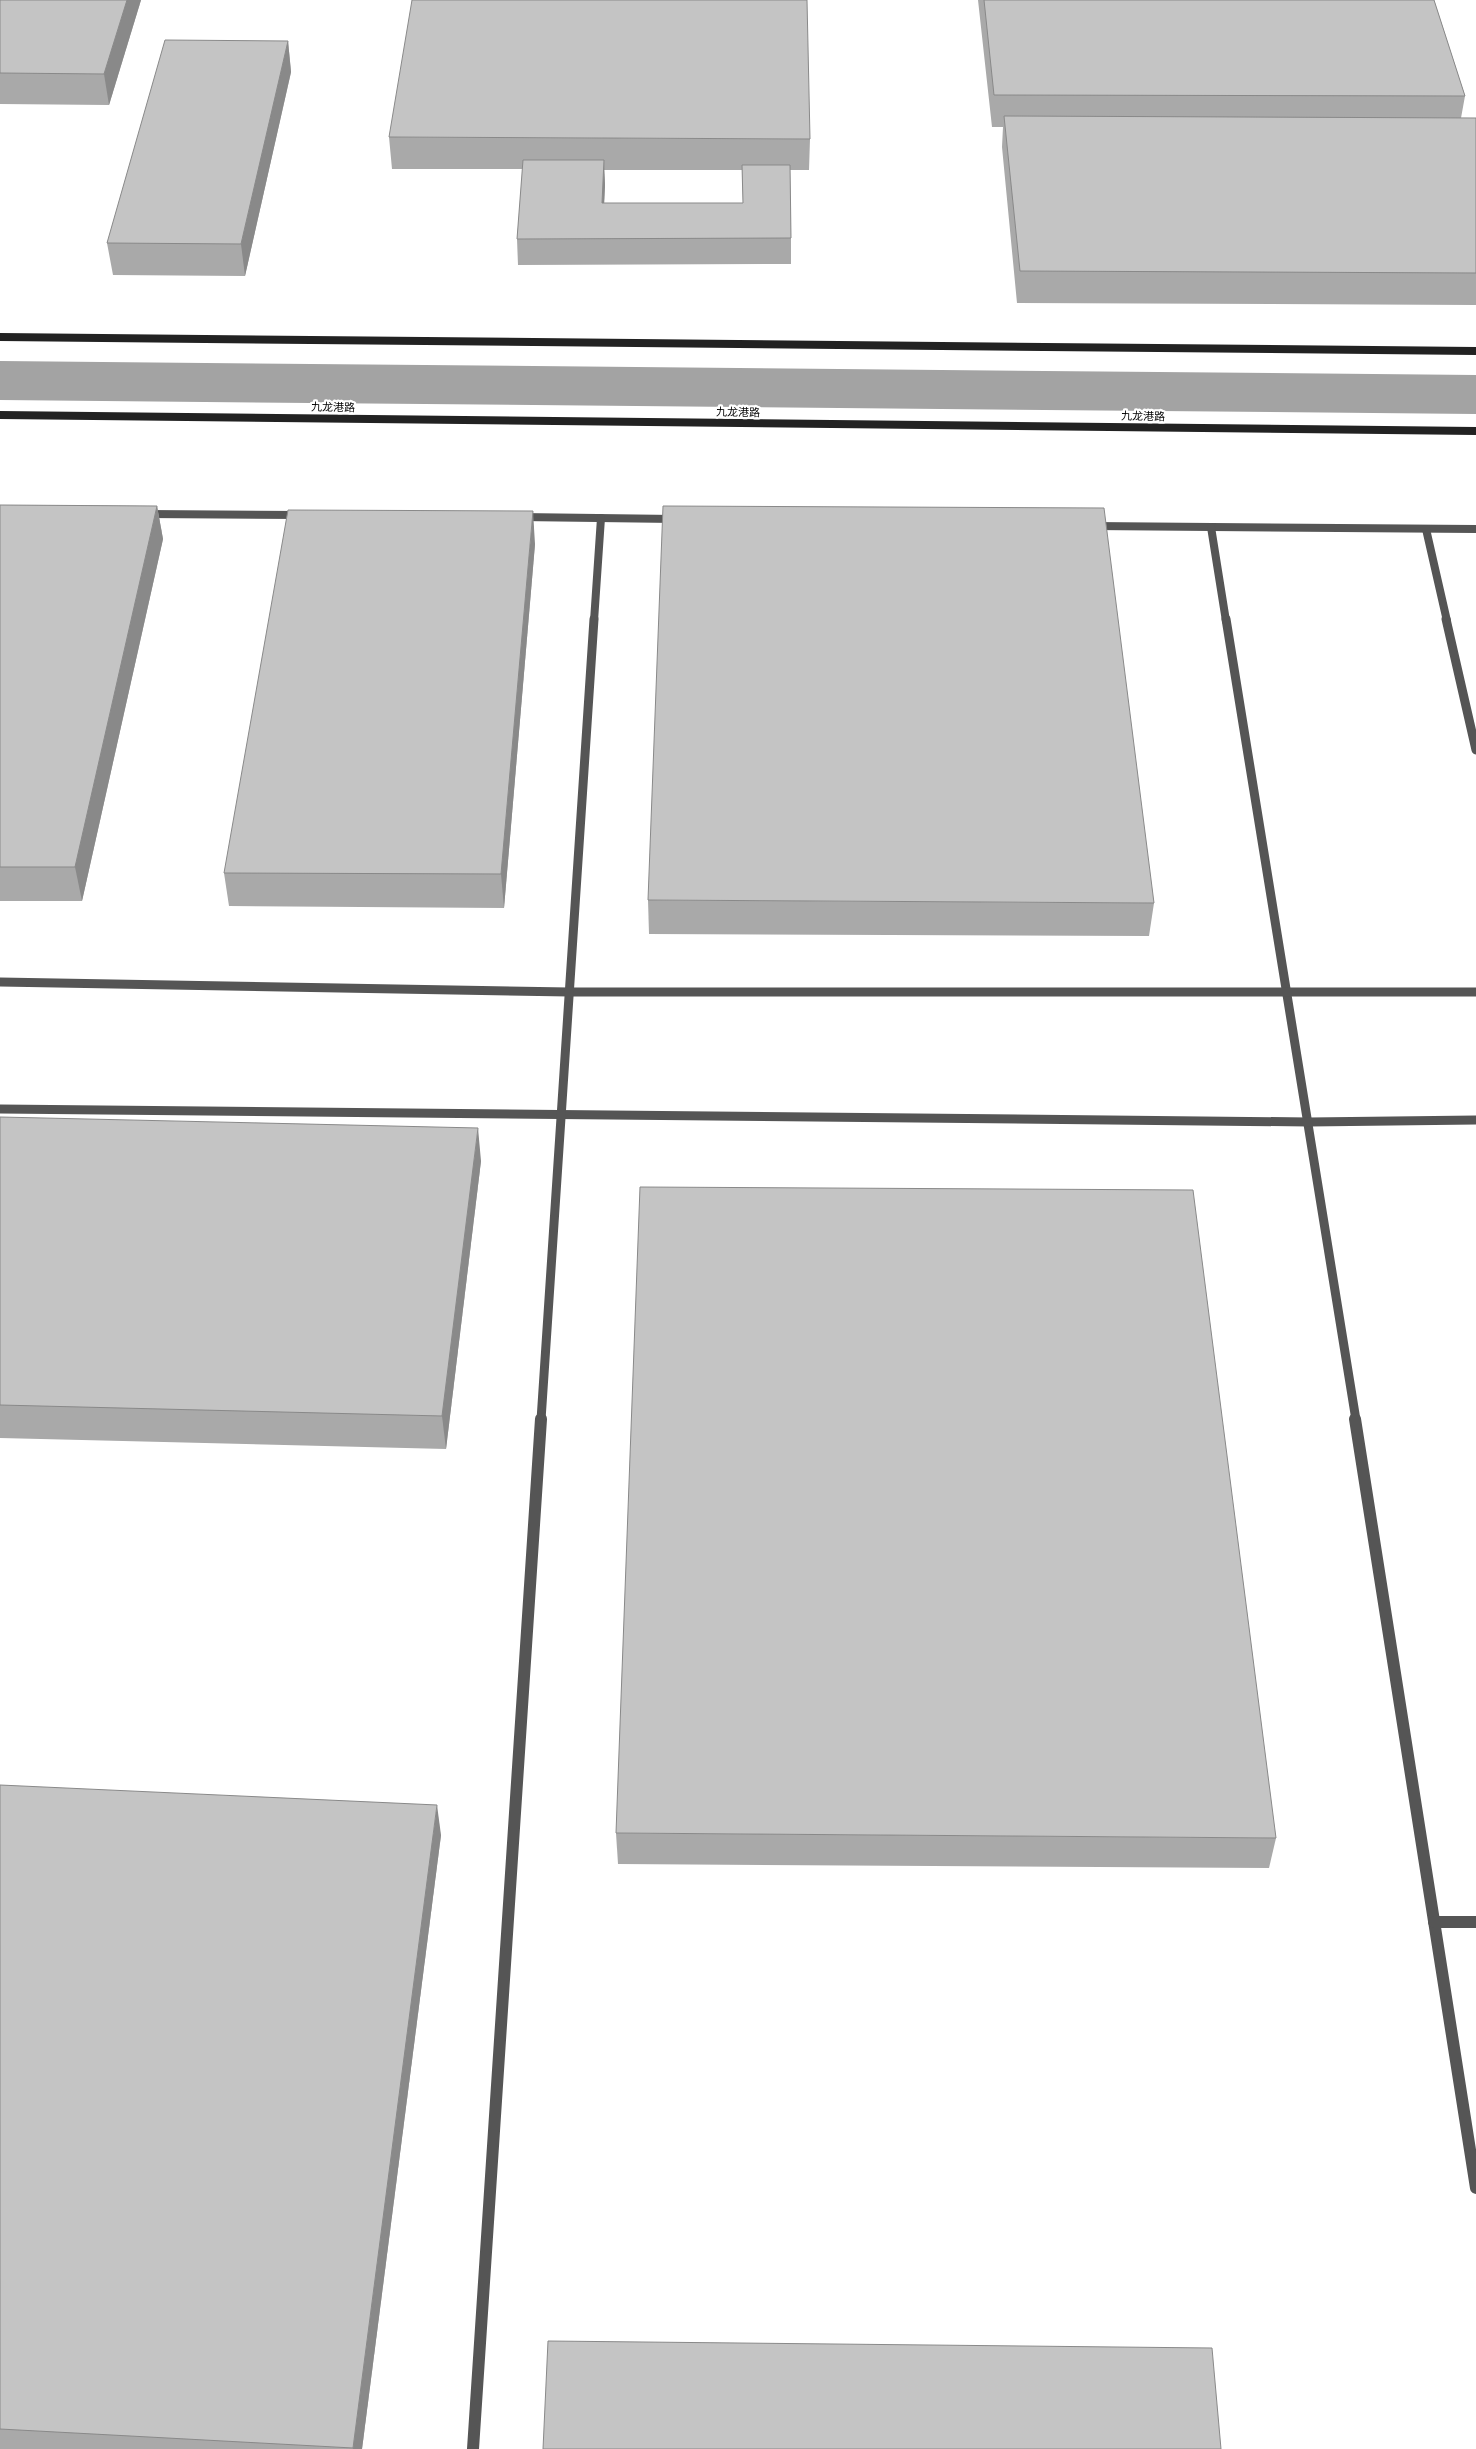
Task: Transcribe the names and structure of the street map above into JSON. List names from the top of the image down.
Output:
{
  "streets": {
    "street": ["九龙港路"]
  }
}
